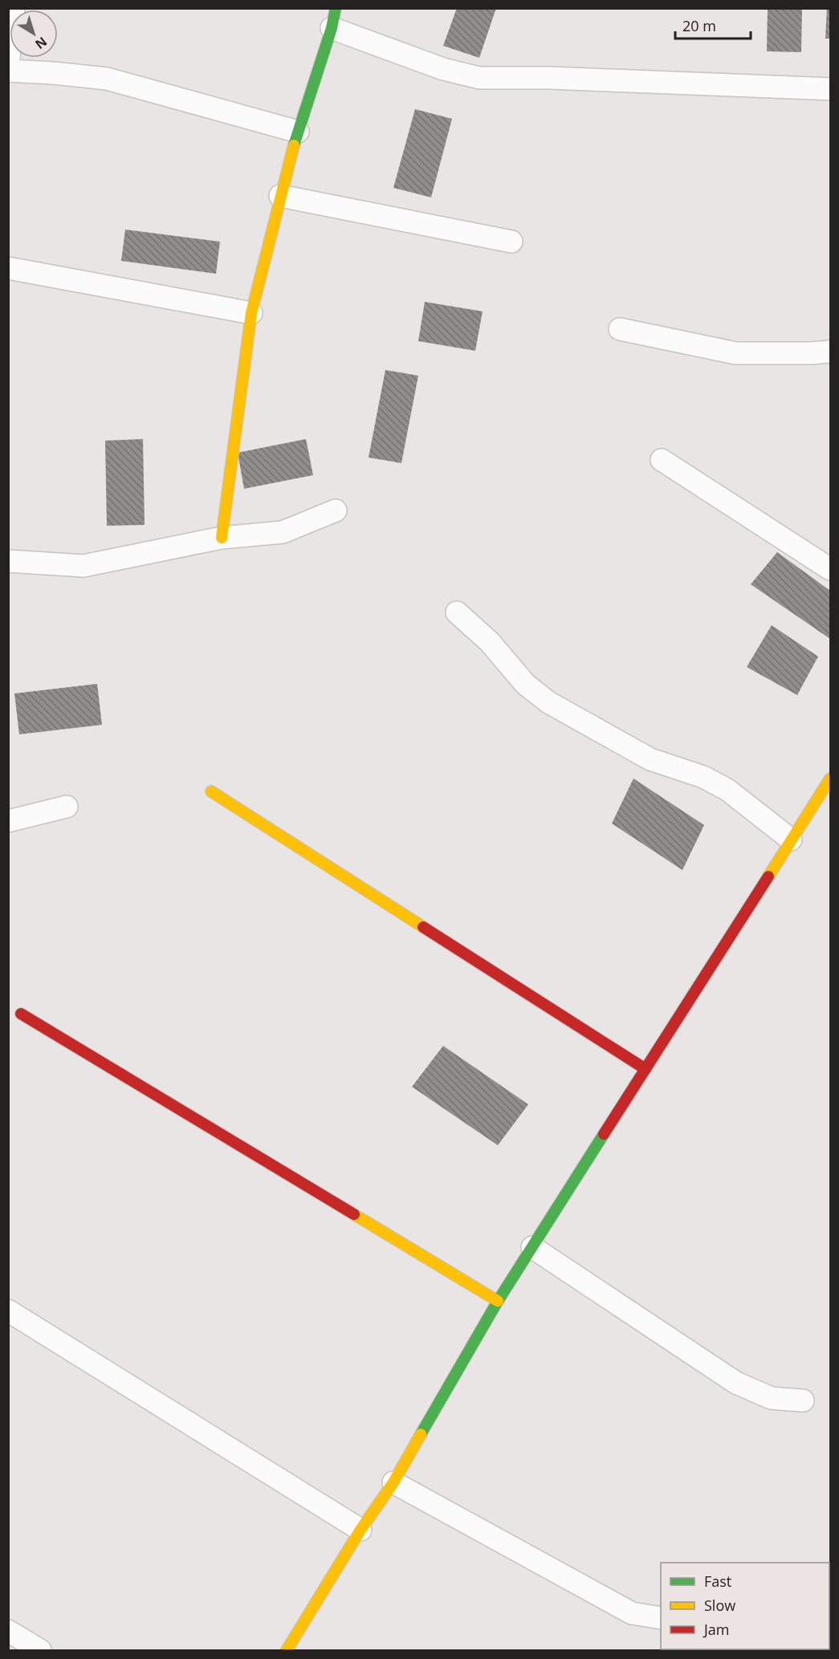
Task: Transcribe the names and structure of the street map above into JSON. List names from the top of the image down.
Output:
{
  "legend": ["Fast", "Slow", "Jam"],
  "scale_bar": "20 m",
  "north": "bottom right"
}
